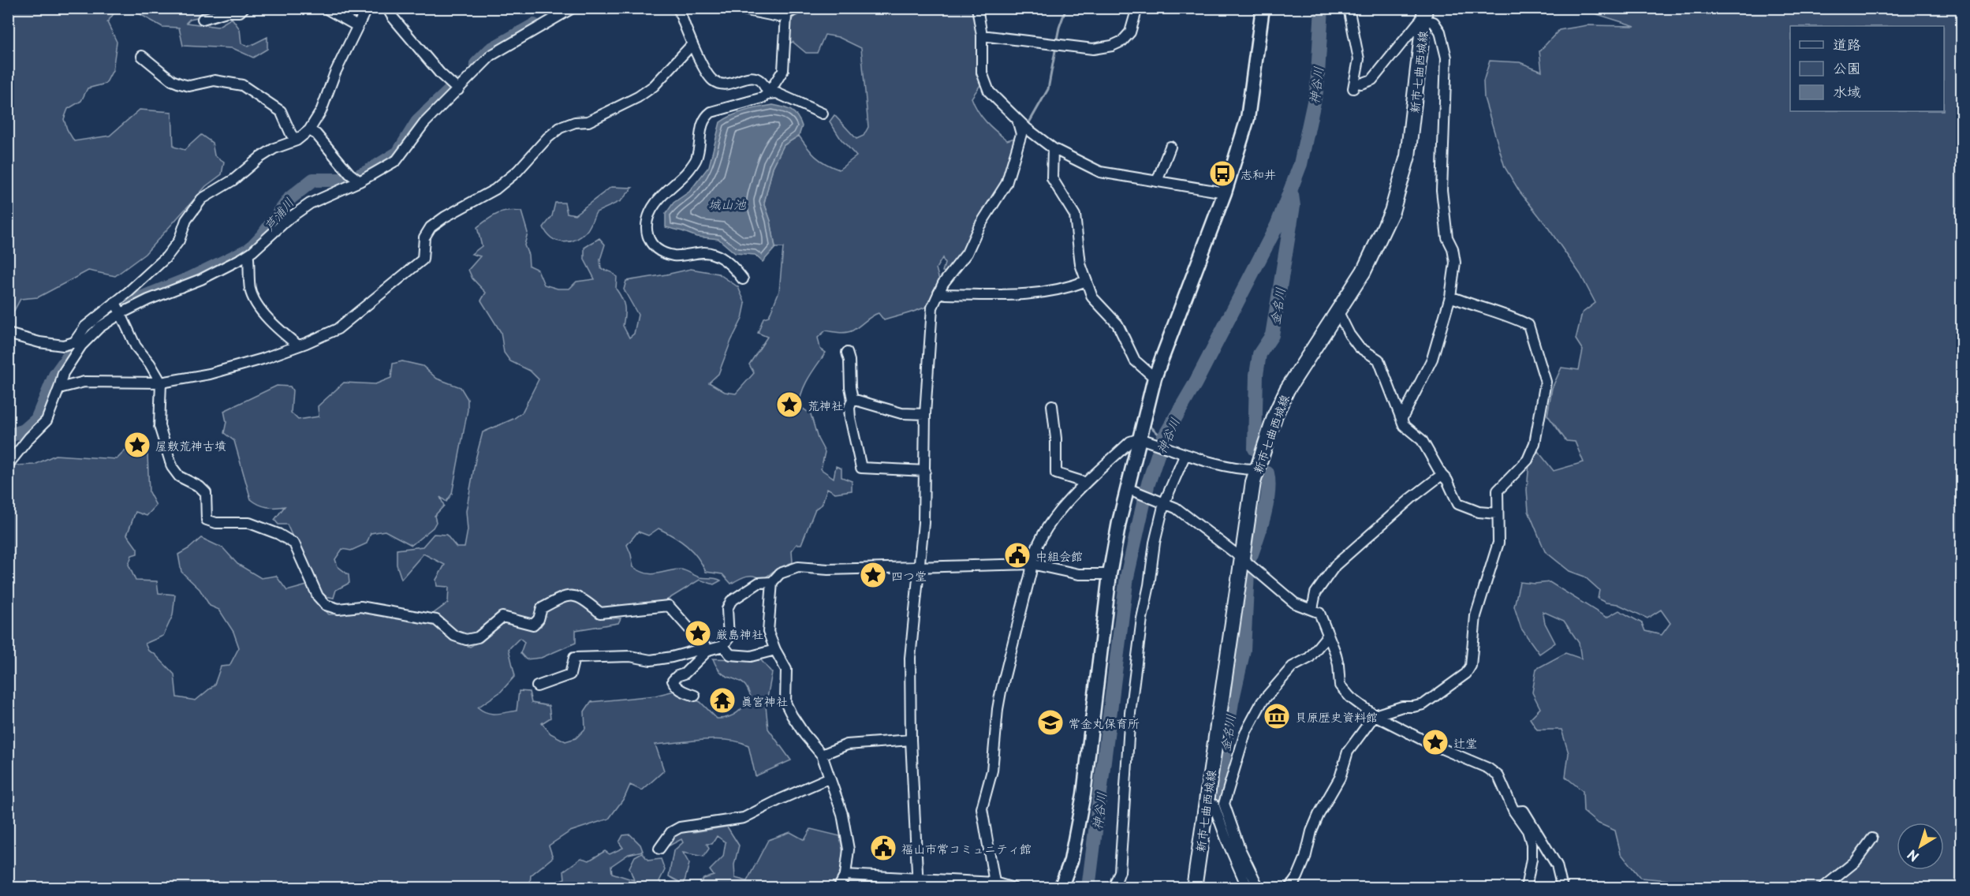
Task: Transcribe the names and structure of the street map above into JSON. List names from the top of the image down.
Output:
{
  "streets": {
    "main road": ["新市七曲西城線"]
  },
  "water": [
    "神谷川",
    "城山池",
    "芦浦川",
    "金名川"
  ],
  "places": {
    "bus stop": ["志和井"],
    "place": [
      "荒神社",
      "屋敷荒神古墳",
      "四つ堂",
      "厳島神社",
      "辻堂"
    ],
    "public building": ["中組会館", "福山市常コミュニティ館"],
    "temple": ["眞宮神社"],
    "museum": ["貝原歴史資料館"],
    "school or university": ["常金丸保育所"]
  },
  "legend": ["道路", "公園", "水域"],
  "north": "bottom left"
}
